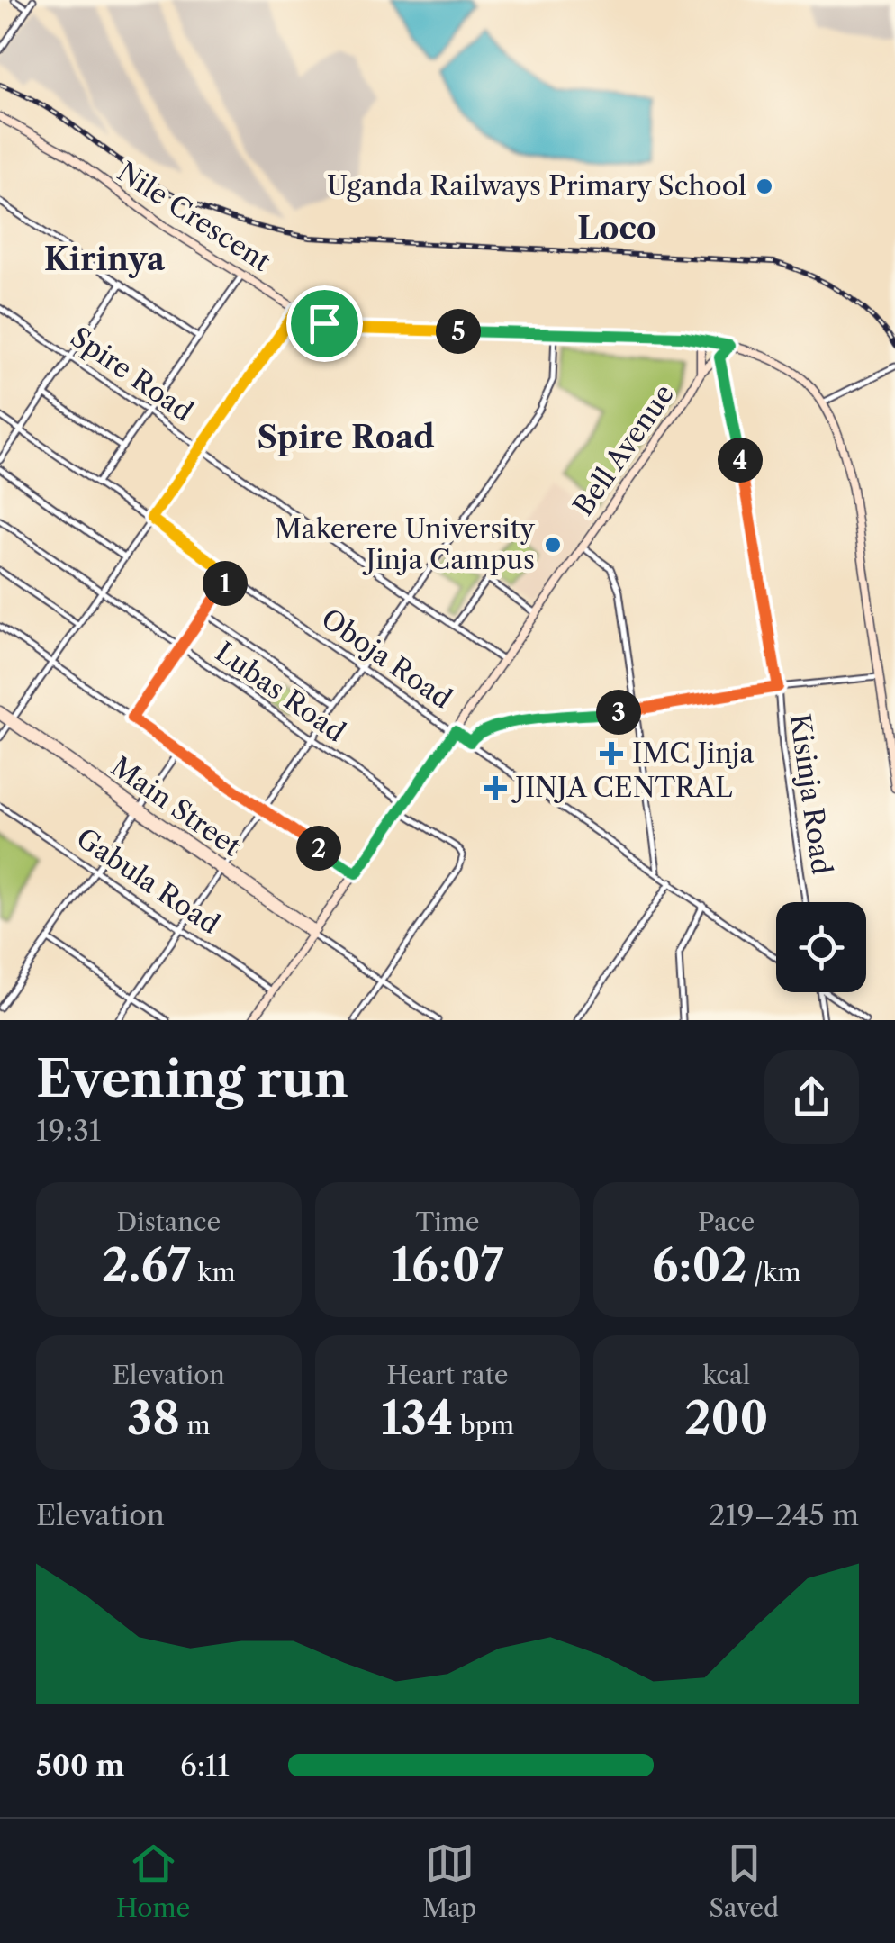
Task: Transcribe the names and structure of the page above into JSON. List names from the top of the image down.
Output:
{
  "streets": {
    "street": [
      "Nile Crescent",
      "Spire Road",
      "Bell Avenue",
      "Oboja Road",
      "Lubas Road",
      "Kisinja Road",
      "Main Street",
      "Gabula Road"
    ]
  },
  "crossings": [
    ["Nile Crescent", "Bell Avenue"],
    ["Spire Road", "Bell Avenue"],
    ["Bell Avenue", "Oboja Road"],
    ["Bell Avenue", "Lubas Road"],
    ["Bell Avenue", "Main Street"],
    ["Bell Avenue", "Gabula Road"],
    ["Lubas Road", "Main Street"]
  ],
  "districts": ["Loco", "Kirinya", "Spire Road"],
  "places": {
    "other": ["Uganda Railways Primary School", "Makerere University Jinja Campus"],
    "health": ["IMC Jinja", "JINJA CENTRAL"]
  },
  "page": {
    "pins": [
      "5",
      "4",
      "1",
      "3",
      "2"
    ],
    "heading": ["Evening run", "19:31"],
    "stats": [
      ["Distance", "2.67 km"],
      ["Time", "16:07"],
      ["Pace", "6:02 /km"],
      ["Elevation", "38 m"],
      ["Heart rate", "134 bpm"],
      ["kcal", "200"]
    ],
    "chart": ["Elevation", "219–245 m"],
    "list": [
      {
        "name": "500 m",
        "note": "6:11"
      }
    ],
    "tabs": ["Home", "Map", "Saved"]
  }
}
